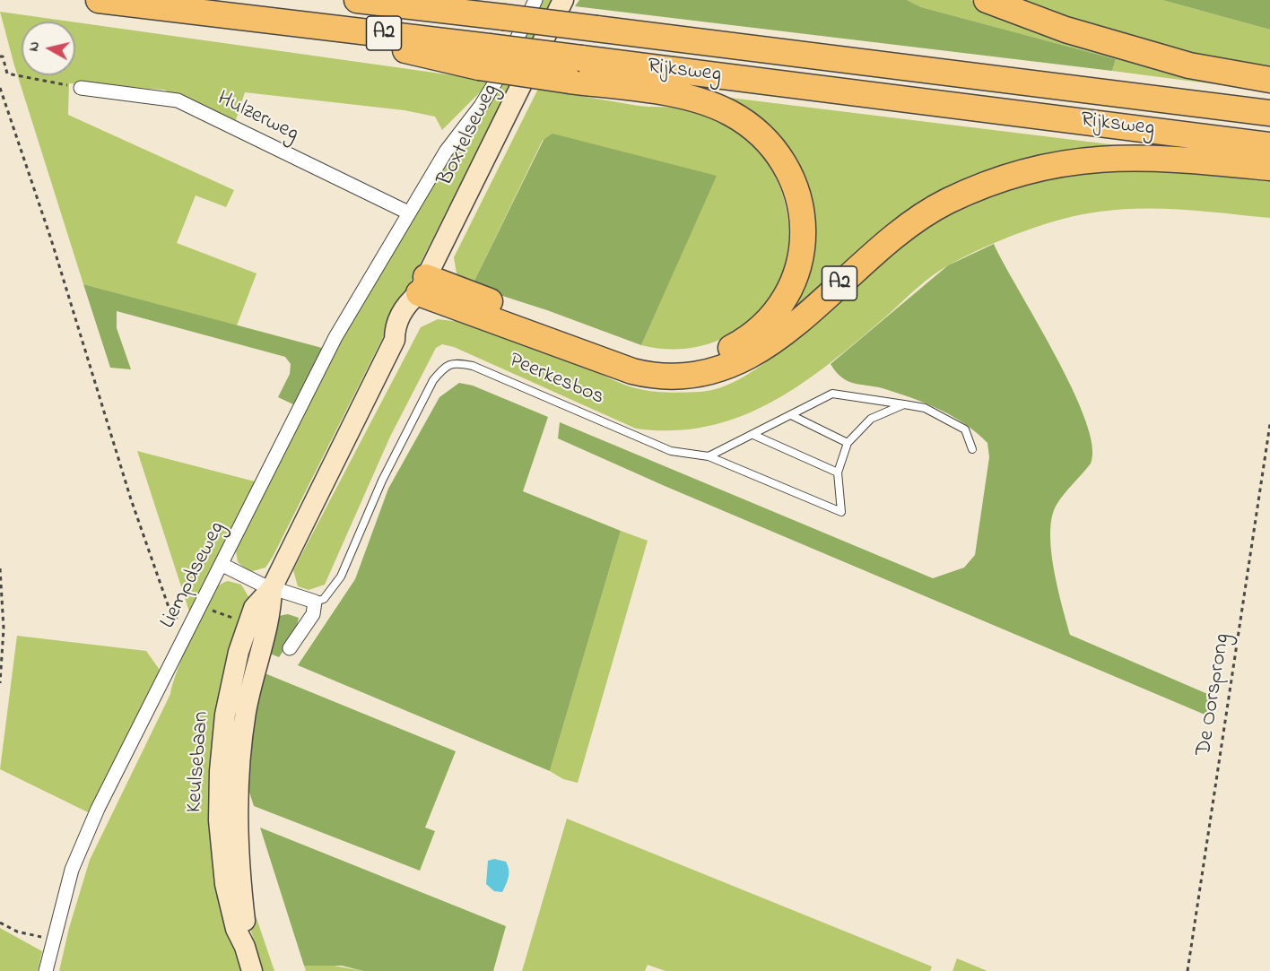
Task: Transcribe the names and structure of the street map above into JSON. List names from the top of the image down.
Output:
{
  "streets": {
    "highway": ["A2", "Rijksweg"],
    "main road": ["Boxtelseweg", "Keulsebaan"],
    "street": ["Hulzerweg", "Peerkesbos", "Liempdseweg"],
    "path": ["De Oorsprong"]
  },
  "crossings": [
    ["A2", "Rijksweg"],
    ["A2", "Boxtelseweg"],
    ["Hulzerweg", "Boxtelseweg"],
    ["Hulzerweg", "Liempdseweg"],
    ["Boxtelseweg", "Liempdseweg"],
    ["Boxtelseweg", "Keulsebaan"]
  ],
  "north": "left"
}
